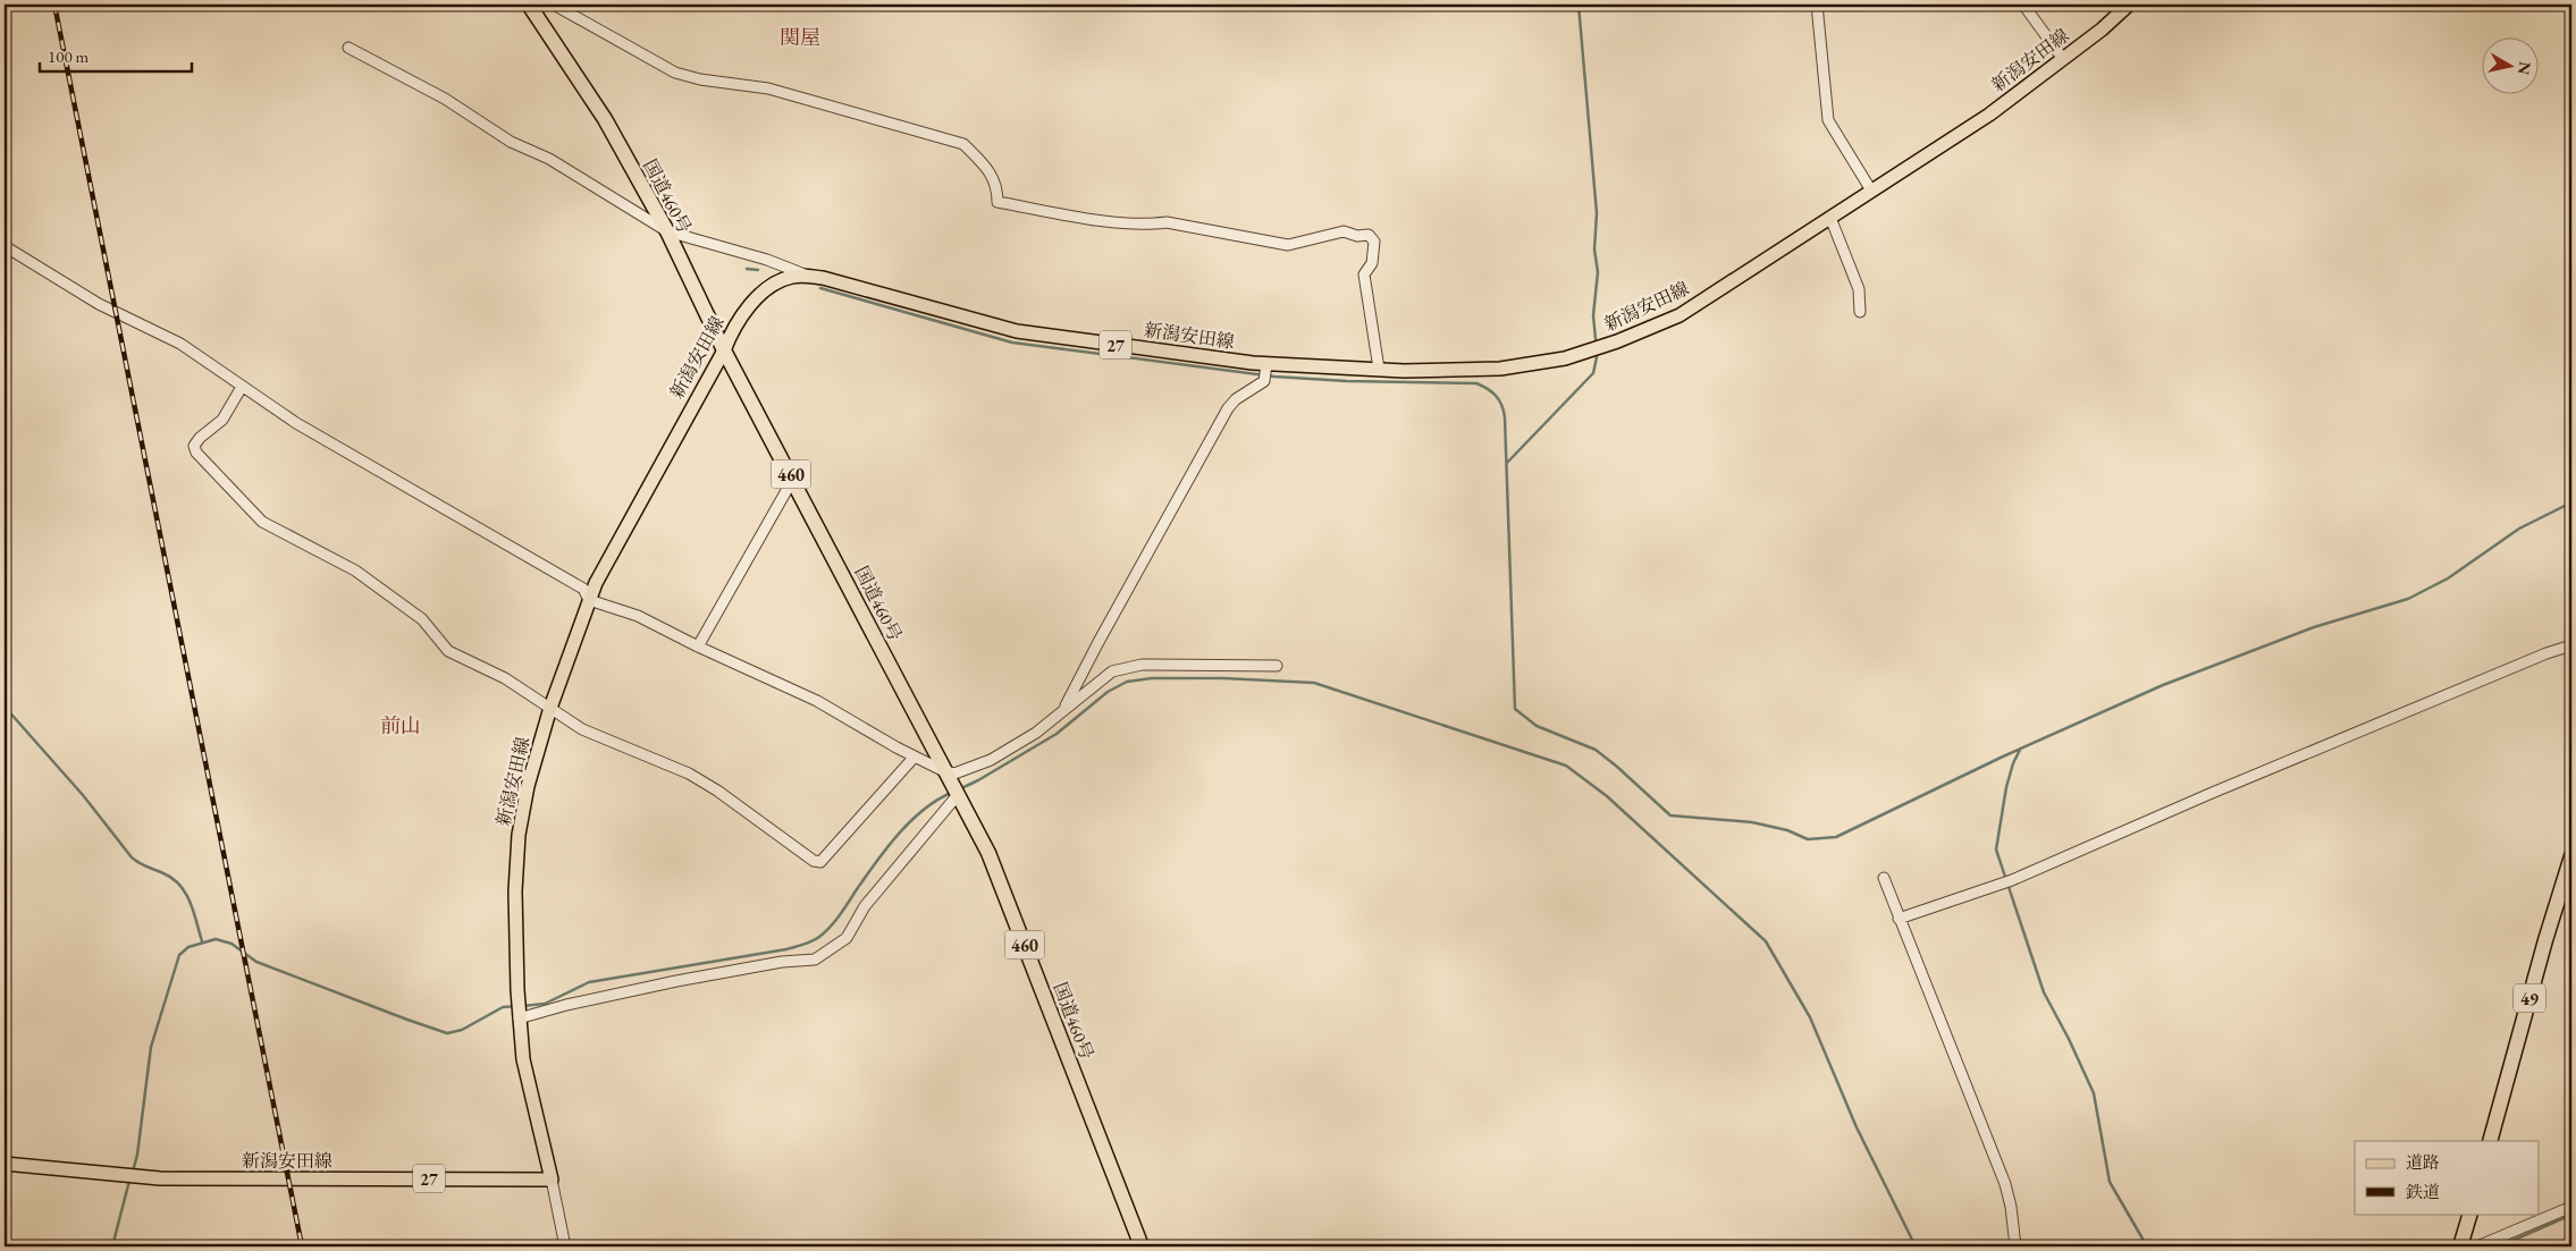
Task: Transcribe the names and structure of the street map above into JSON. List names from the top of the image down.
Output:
{
  "streets": {
    "highway": ["国道460号", "460", "49"],
    "main road": ["新潟安田線", "27"]
  },
  "crossings": [
    ["新潟安田線", "国道460号"]
  ],
  "districts": ["関屋", "前山"],
  "legend": ["道路", "鉄道"],
  "scale_bar": "100 m",
  "north": "right"
}
